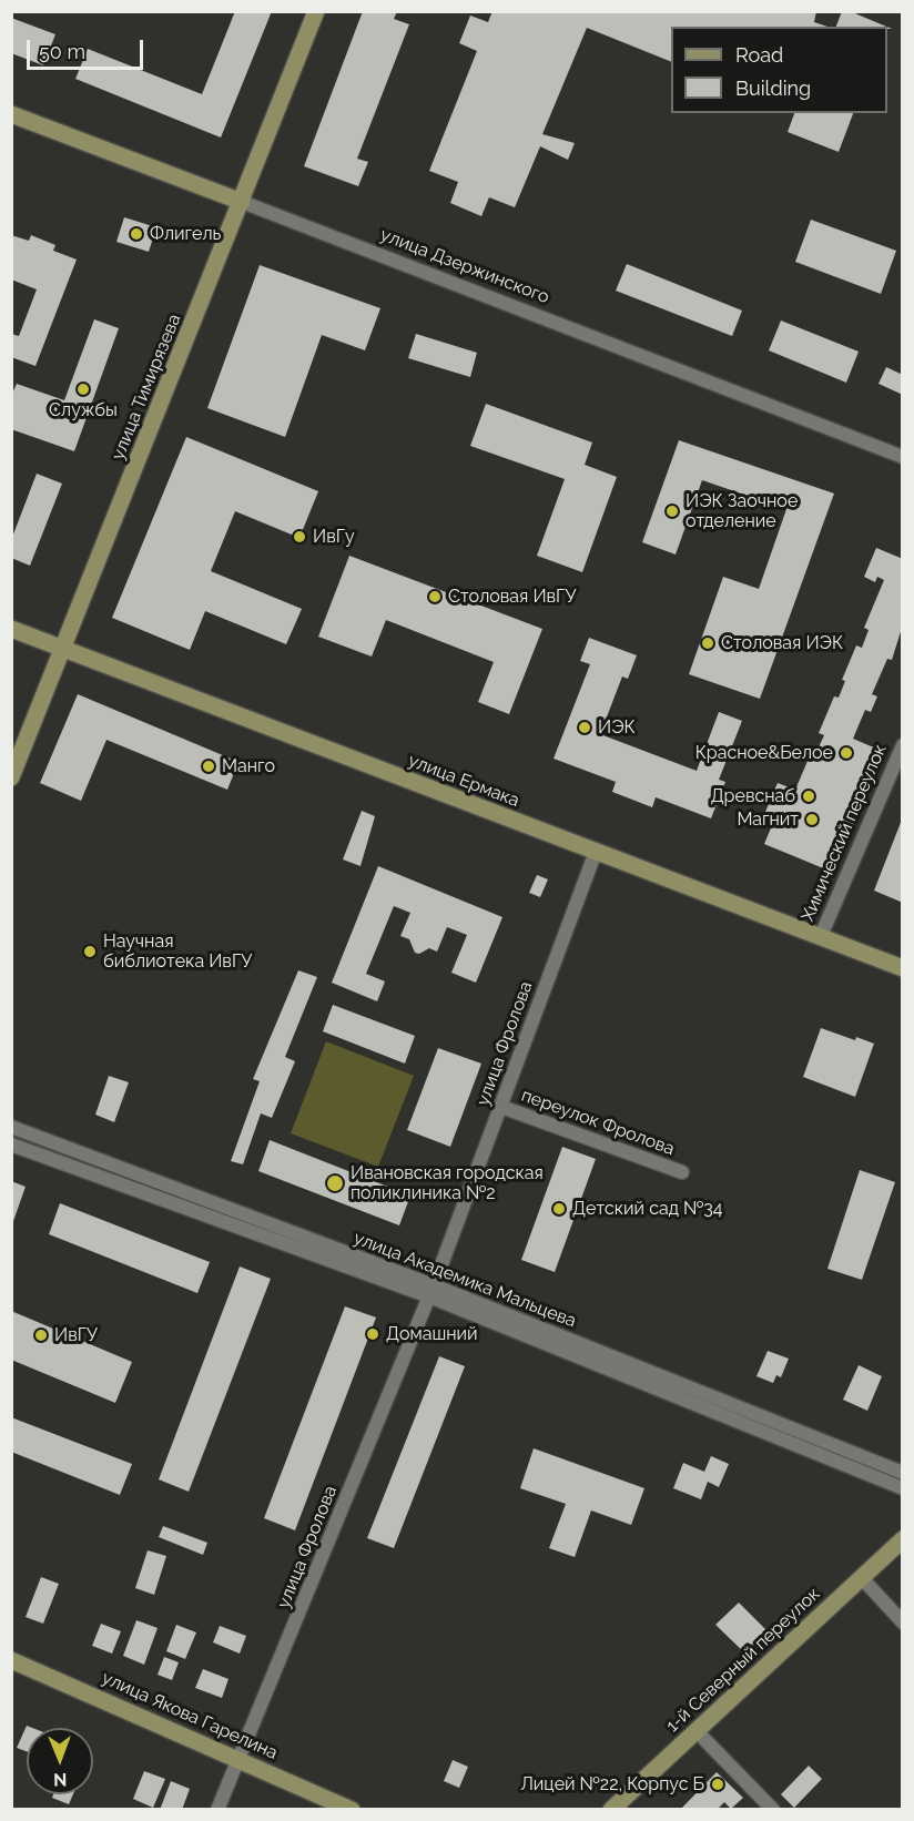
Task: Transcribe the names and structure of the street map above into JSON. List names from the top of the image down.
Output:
{
  "streets": {
    "main road": [
      "улица Дзержинского",
      "улица Тимирязева",
      "улица Ермака",
      "1-й Северный переулок",
      "улица Якова Гарелина"
    ],
    "street": [
      "Химический переулок",
      "улица Фролова",
      "переулок Фролова",
      "улица Академика Мальцева"
    ]
  },
  "crossings": [
    ["улица Дзержинского", "улица Тимирязева"],
    ["улица Тимирязева", "улица Ермака"],
    ["улица Ермака", "Химический переулок"],
    ["улица Ермака", "улица Фролова"],
    ["улица Фролова", "переулок Фролова"],
    ["улица Фролова", "улица Академика Мальцева"],
    ["улица Фролова", "улица Якова Гарелина"]
  ],
  "places": [
    "Флигель",
    "Службы",
    "ИЭК Заочное отделение",
    "ИвГу",
    "Столовая ИвГУ",
    "Столовая ИЭК",
    "ИЭК",
    "Красное&Белое",
    "Манго",
    "Древснаб",
    "Магнит",
    "Научная библиотека ИвГУ",
    "Ивановская городская поликлиника №2",
    "Детский сад №34",
    "Домашний",
    "ИвГУ",
    "Лицей №22, Корпус Б"
  ],
  "legend": ["Road", "Building"],
  "scale_bar": "50 m",
  "north": "bottom"
}
